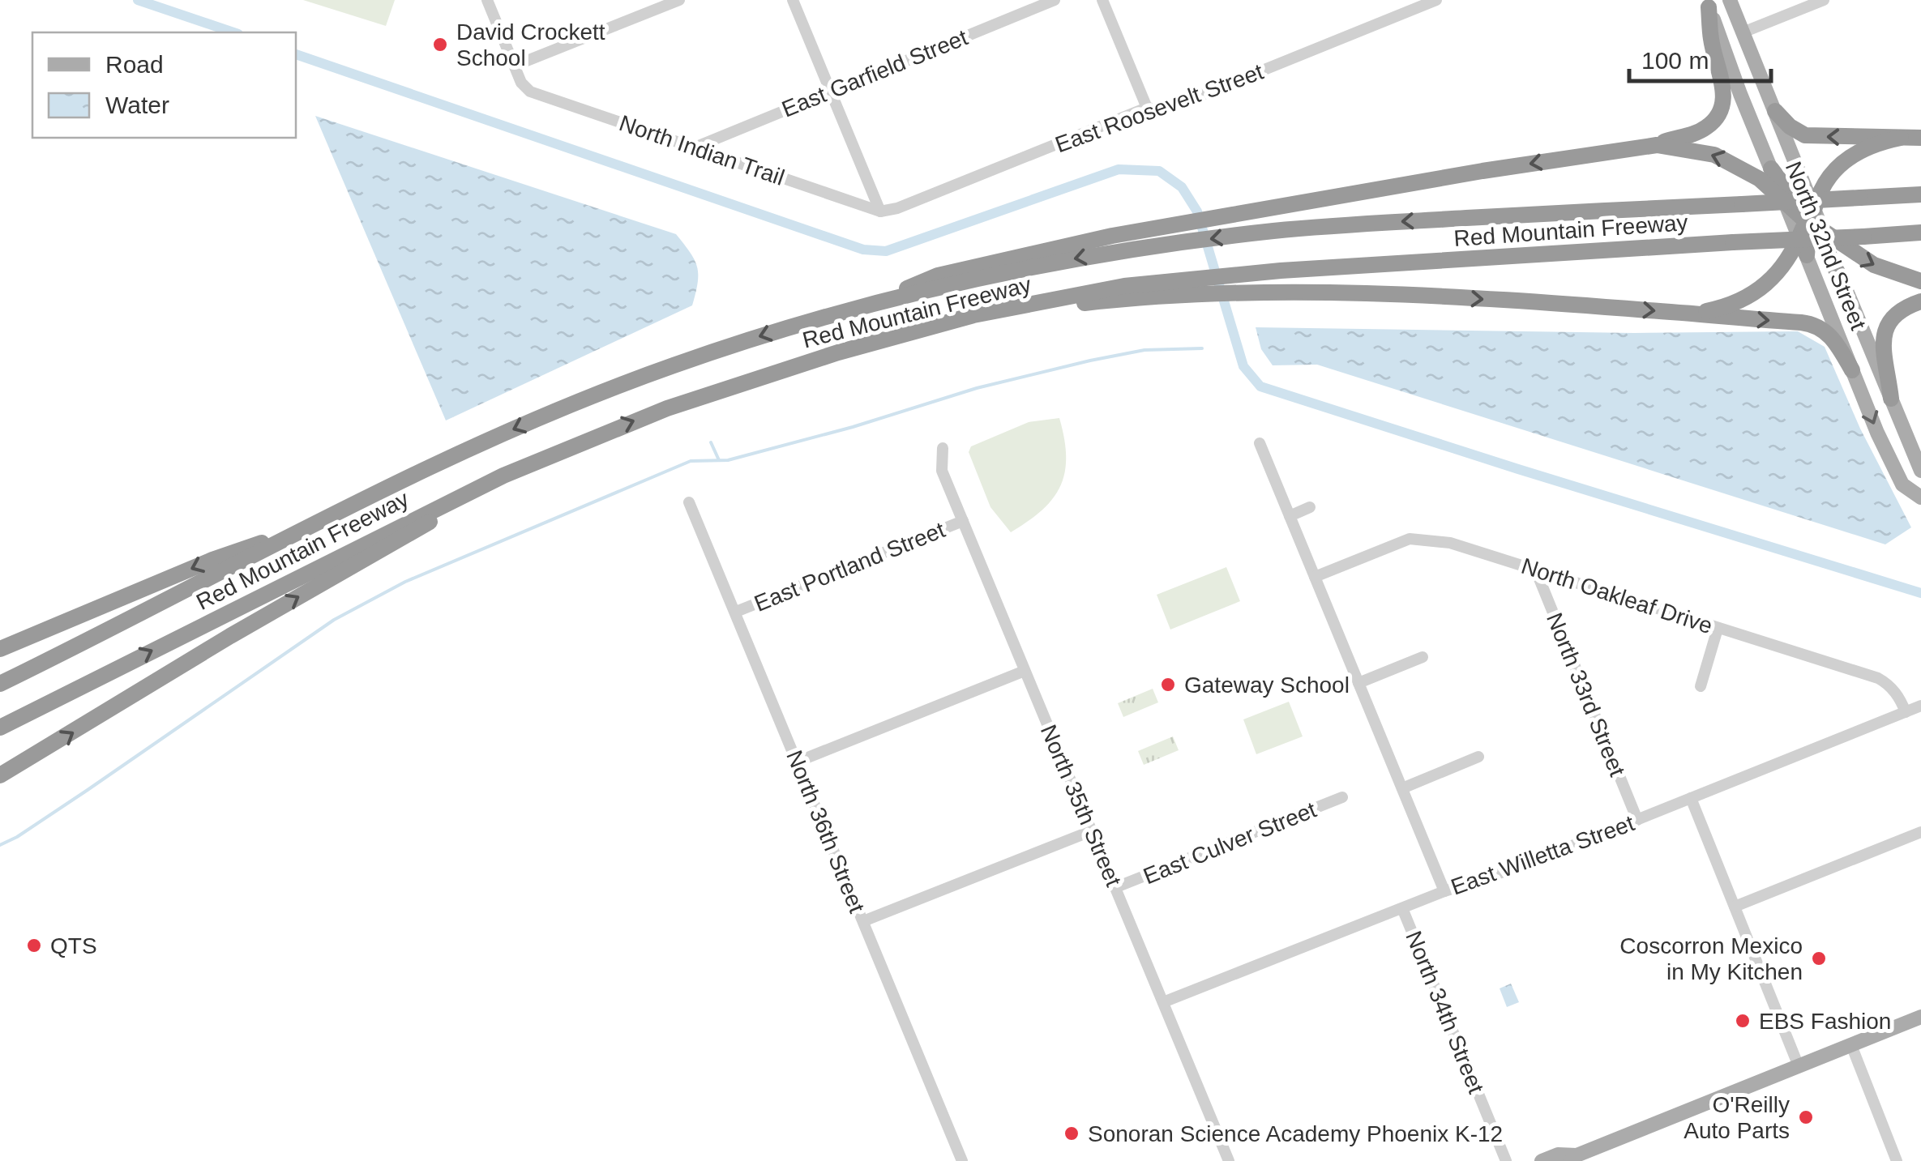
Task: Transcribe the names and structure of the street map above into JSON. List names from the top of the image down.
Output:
{
  "streets": {
    "highway": ["Red Mountain Freeway"],
    "main road": ["North 32nd Street"],
    "street": [
      "East Garfield Street",
      "East Roosevelt Street",
      "North Indian Trail",
      "East Portland Street",
      "North Oakleaf Drive",
      "North 33rd Street",
      "North 35th Street",
      "North 36th Street",
      "East Culver Street",
      "East Willetta Street",
      "North 34th Street"
    ]
  },
  "crossings": [
    ["East Garfield Street", "North Indian Trail"],
    ["East Roosevelt Street", "North Indian Trail"],
    ["East Portland Street", "North 35th Street"],
    ["East Portland Street", "North 36th Street"],
    ["North Oakleaf Drive", "North 33rd Street"],
    ["North Oakleaf Drive", "East Willetta Street"],
    ["North 33rd Street", "East Willetta Street"],
    ["North 35th Street", "East Culver Street"],
    ["North 35th Street", "East Willetta Street"],
    ["East Willetta Street", "North 34th Street"]
  ],
  "places": [
    "David Crockett School",
    "Gateway School",
    "QTS",
    "Coscorron Mexico in My Kitchen",
    "EBS Fashion",
    "O'Reilly Auto Parts",
    "Sonoran Science Academy Phoenix K-12"
  ],
  "legend": ["Road", "Water"],
  "scale_bar": "100 m"
}
